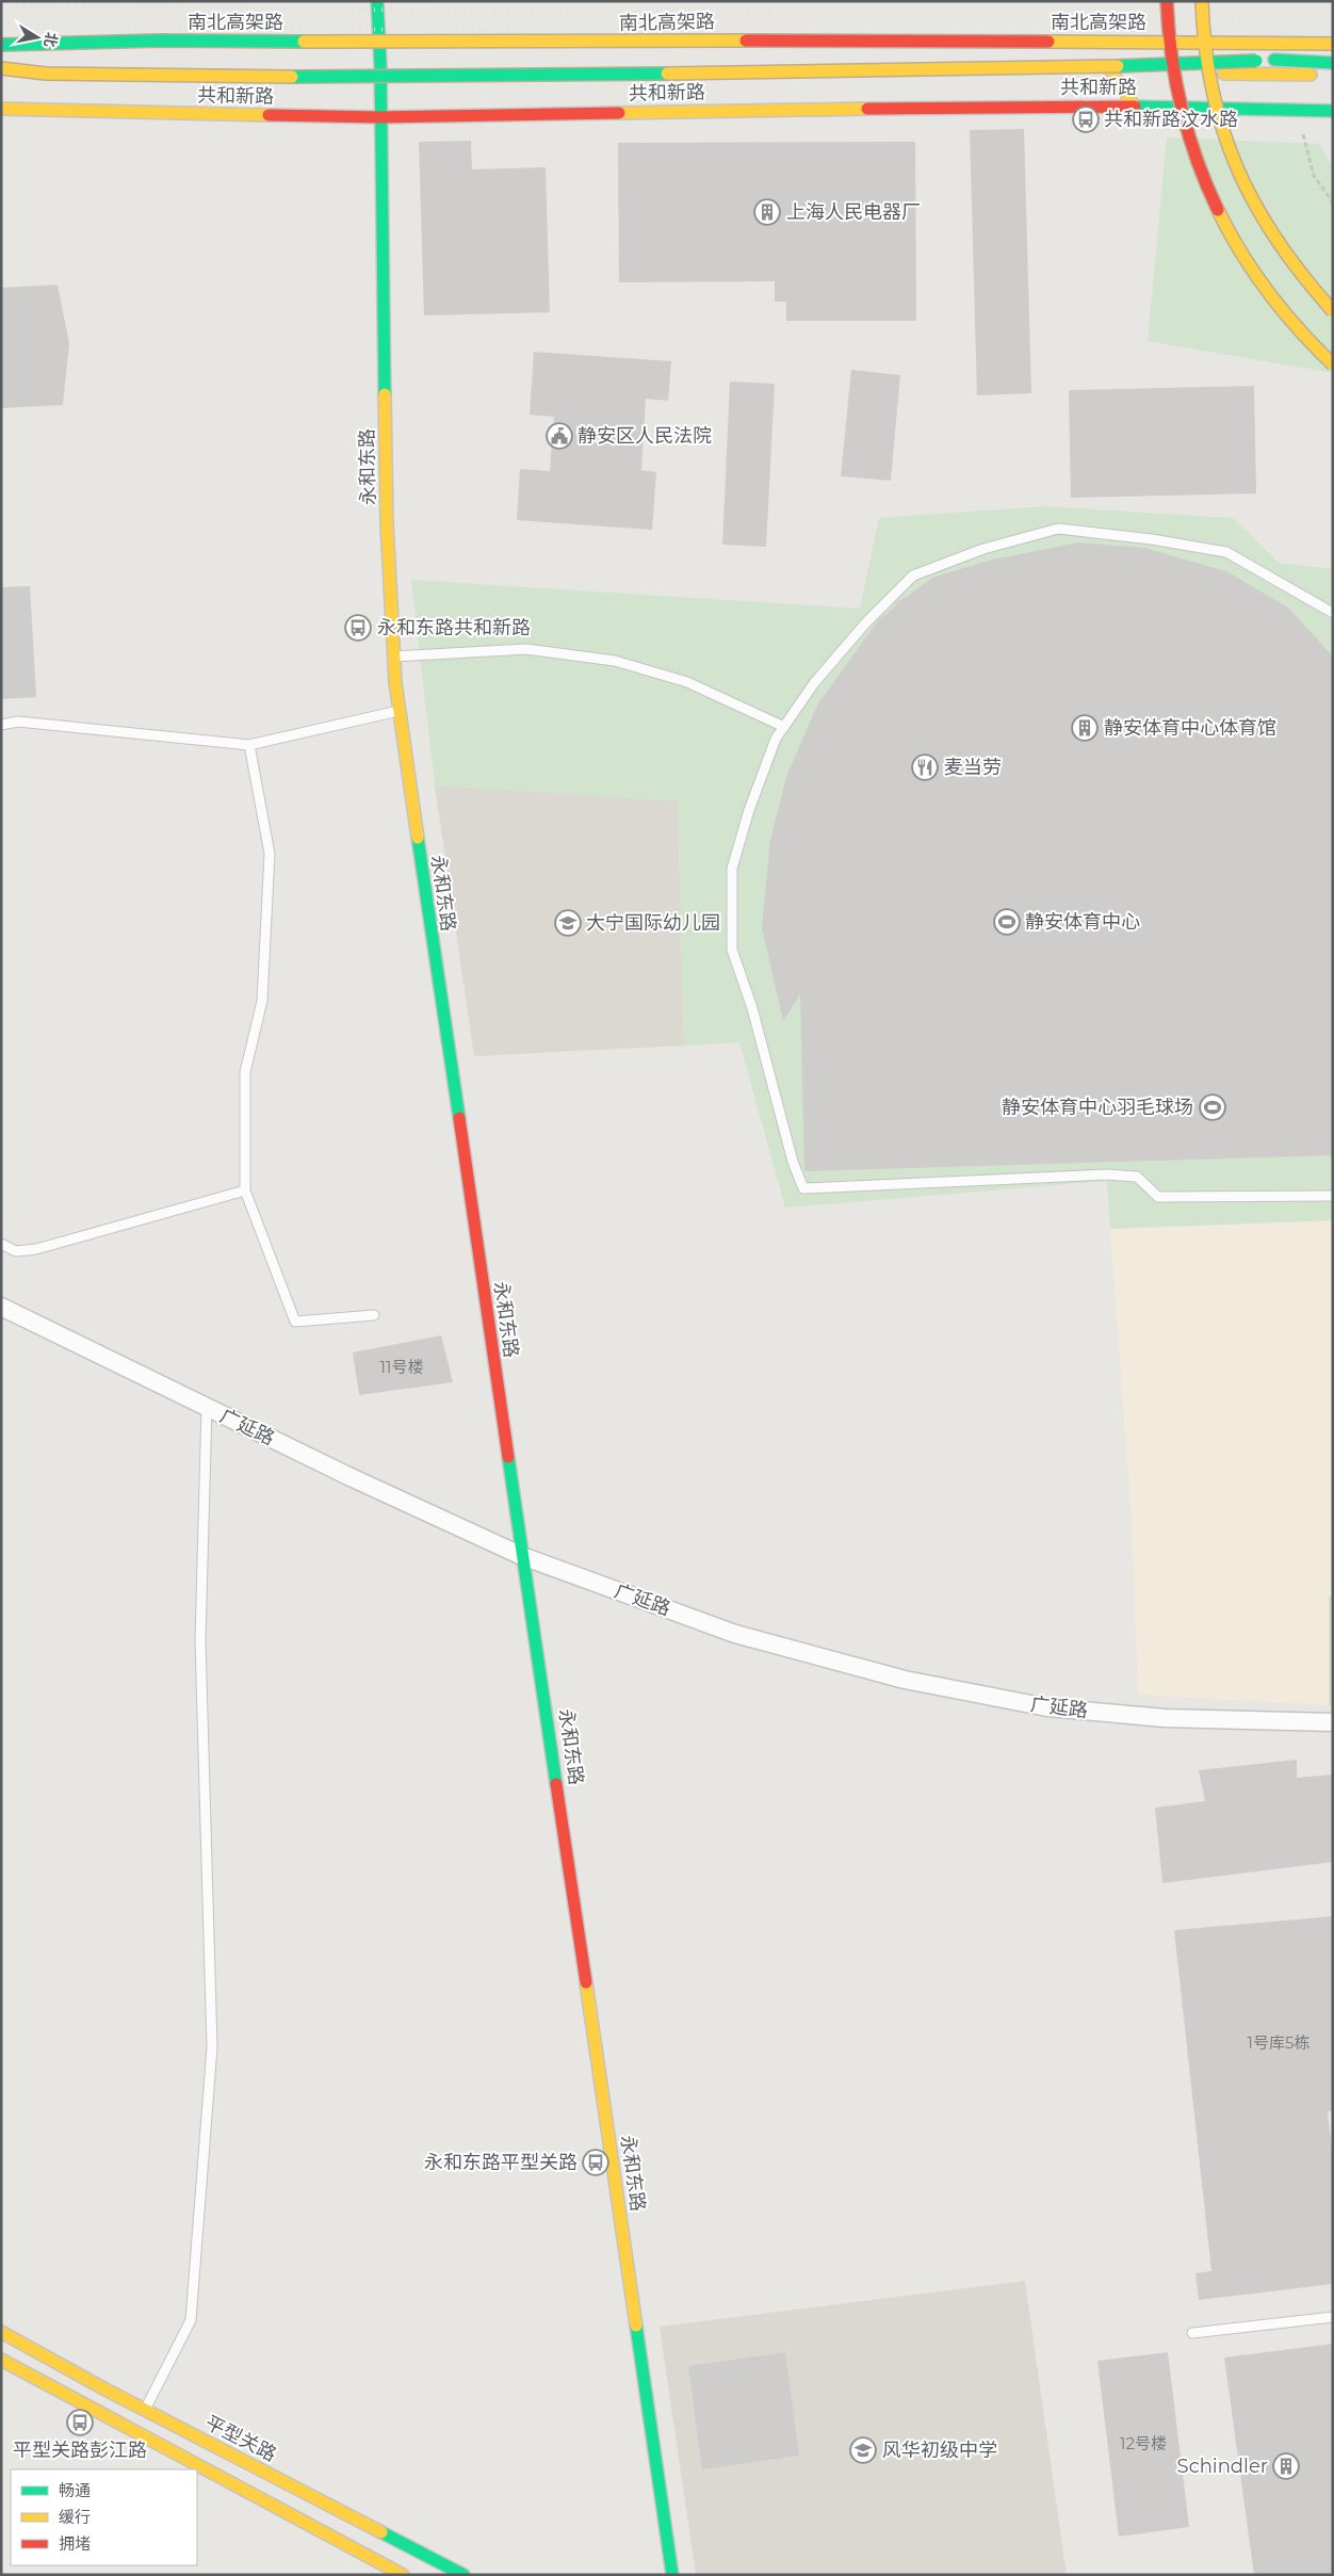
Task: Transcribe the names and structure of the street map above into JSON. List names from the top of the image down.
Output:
{
  "streets": {
    "main road": [
      "南北高架路",
      "共和新路",
      "永和东路",
      "平型关路"
    ],
    "street": ["广延路"]
  },
  "crossings": [
    ["共和新路", "永和东路"],
    ["永和东路", "广延路"]
  ],
  "places": {
    "bus stop": [
      "共和新路汶水路",
      "永和东路共和新路",
      "永和东路平型关路",
      "平型关路彭江路"
    ],
    "building": ["上海人民电器厂", "静安体育中心体育馆", "Schindler"],
    "public building": ["静安区人民法院"],
    "restaurant": ["麦当劳"],
    "sports": ["静安体育中心", "静安体育中心羽毛球场"],
    "school or university": ["大宁国际幼儿园", "风华初级中学"]
  },
  "house_numbers": ["11号楼", "1号库5栋", "12号楼"],
  "legend": ["畅通", "缓行", "拥堵"],
  "north": "right"
}
